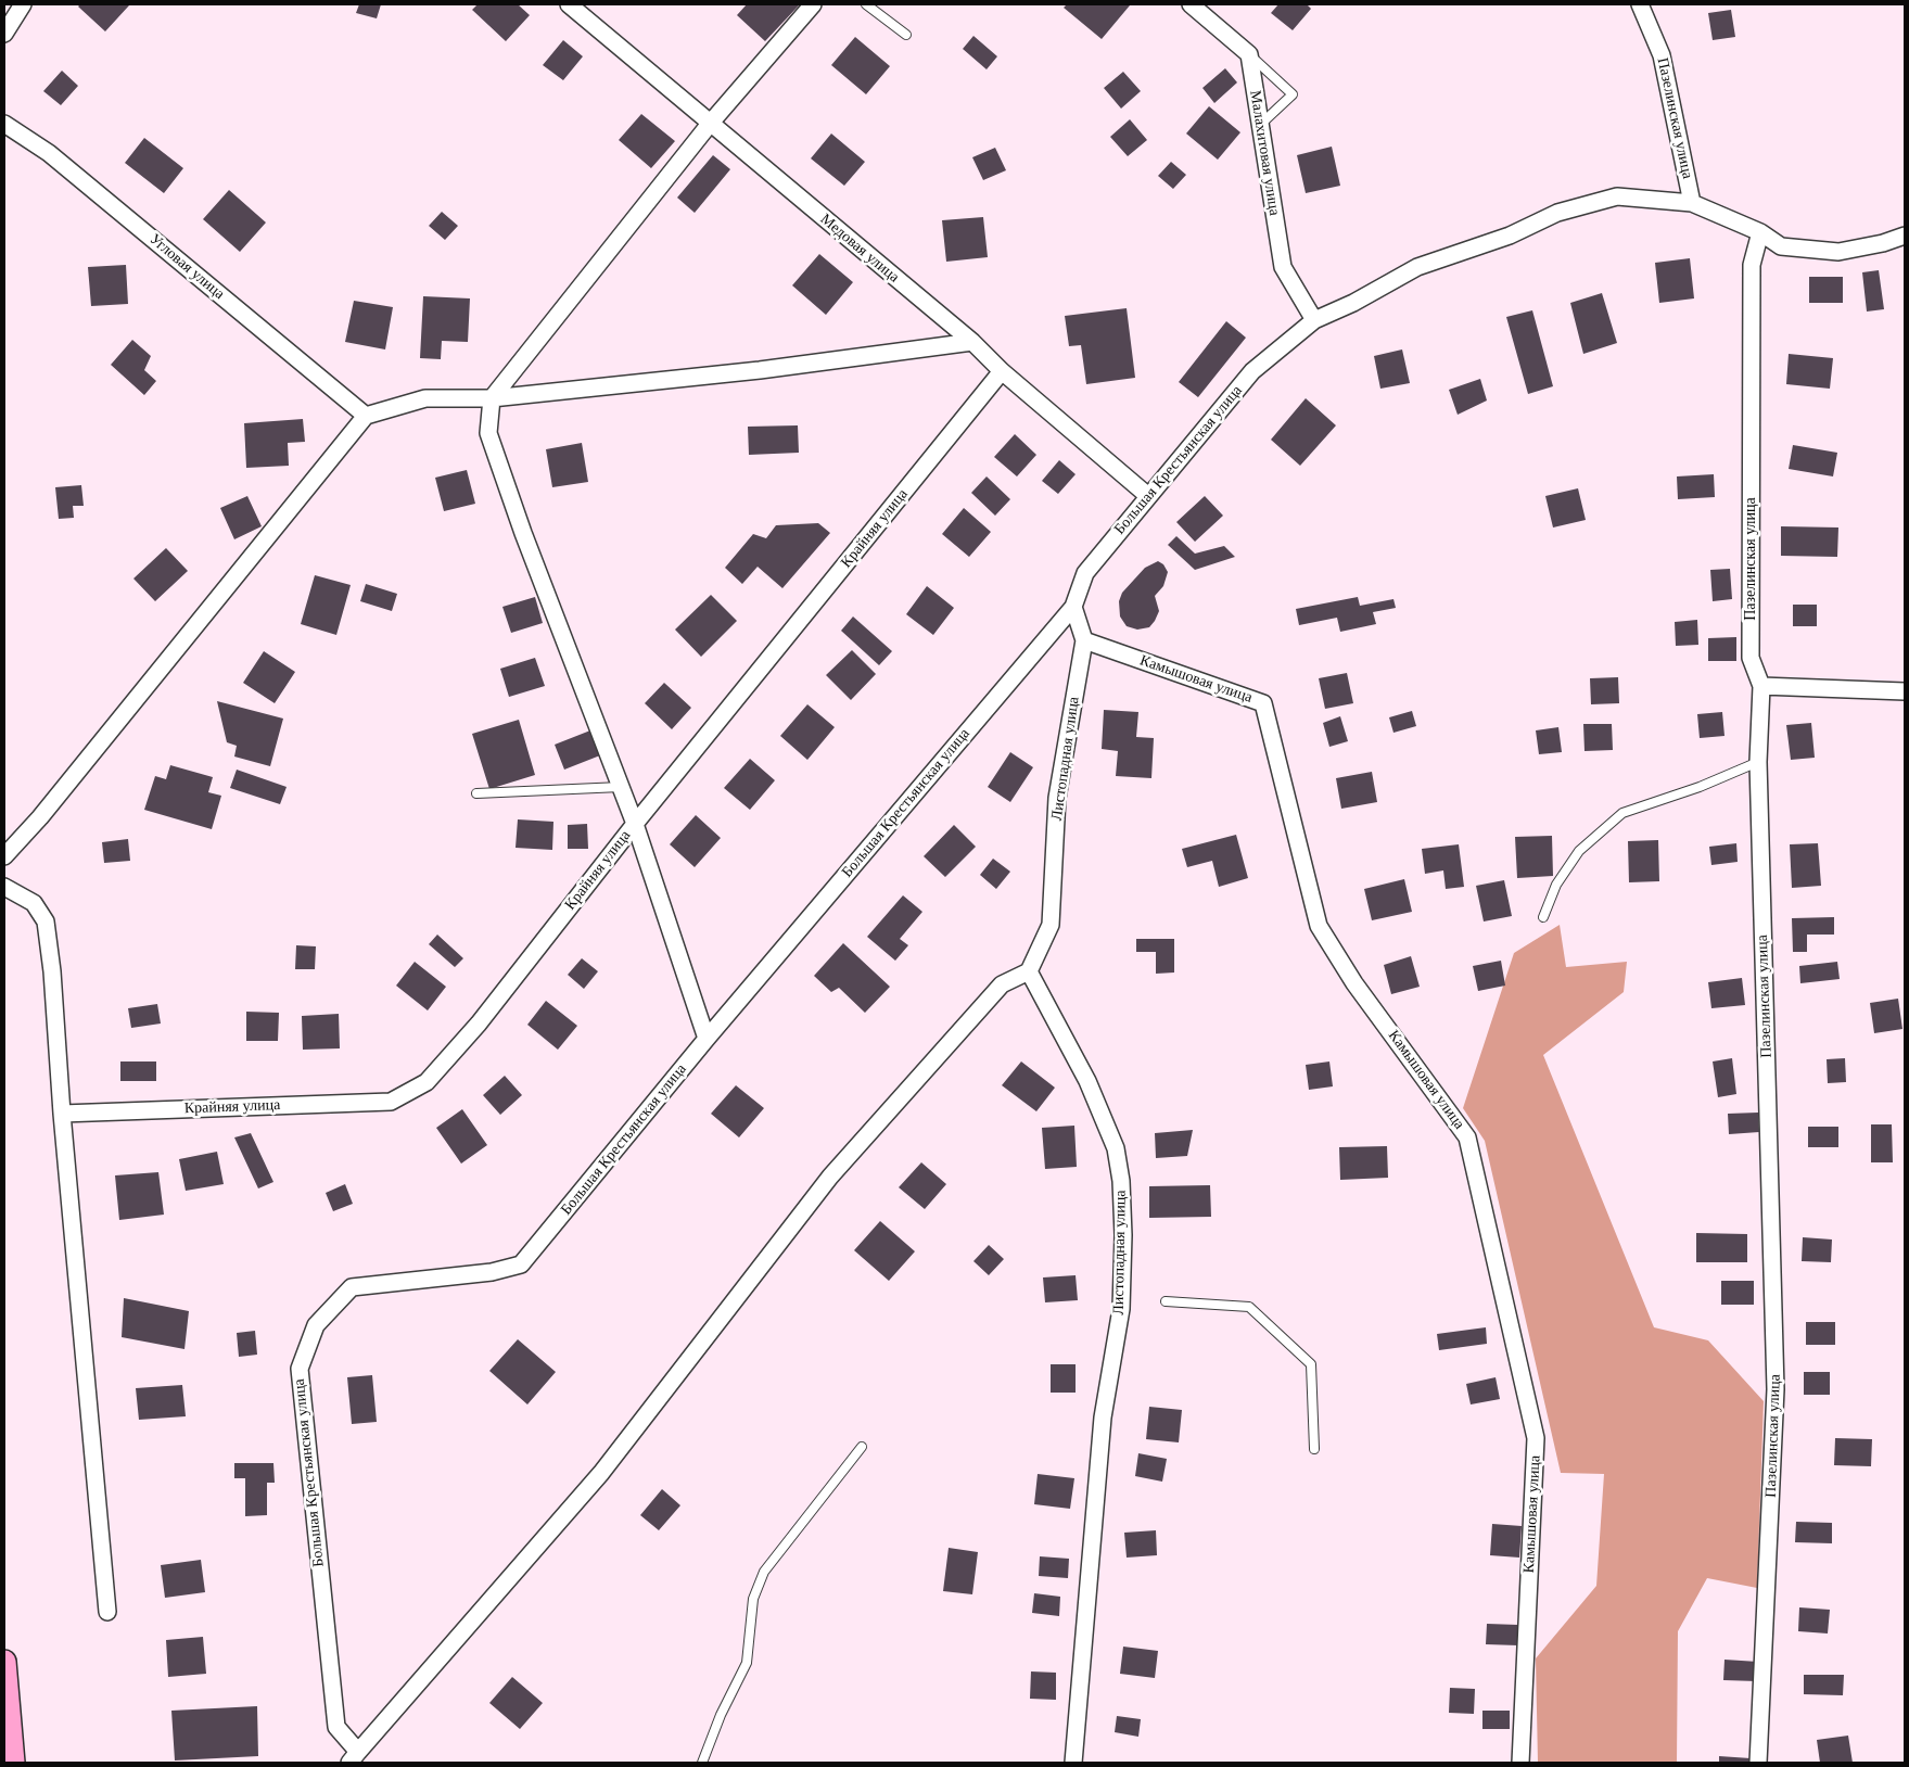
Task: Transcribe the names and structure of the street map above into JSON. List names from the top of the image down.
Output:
{
  "streets": {
    "street": [
      "Пазелинская улица",
      "Малахитовая улица",
      "Медовая улица",
      "Угловая улица",
      "Большая Крестьянская улица",
      "Крайняя улица",
      "Камышовая улица",
      "Листопадная улица"
    ]
  },
  "crossings": [
    ["Пазелинская улица", "Большая Крестьянская улица"],
    ["Малахитовая улица", "Большая Крестьянская улица"],
    ["Медовая улица", "Большая Крестьянская улица"],
    ["Медовая улица", "Крайняя улица"],
    ["Большая Крестьянская улица", "Листопадная улица"],
    ["Камышовая улица", "Листопадная улица"]
  ]
}
